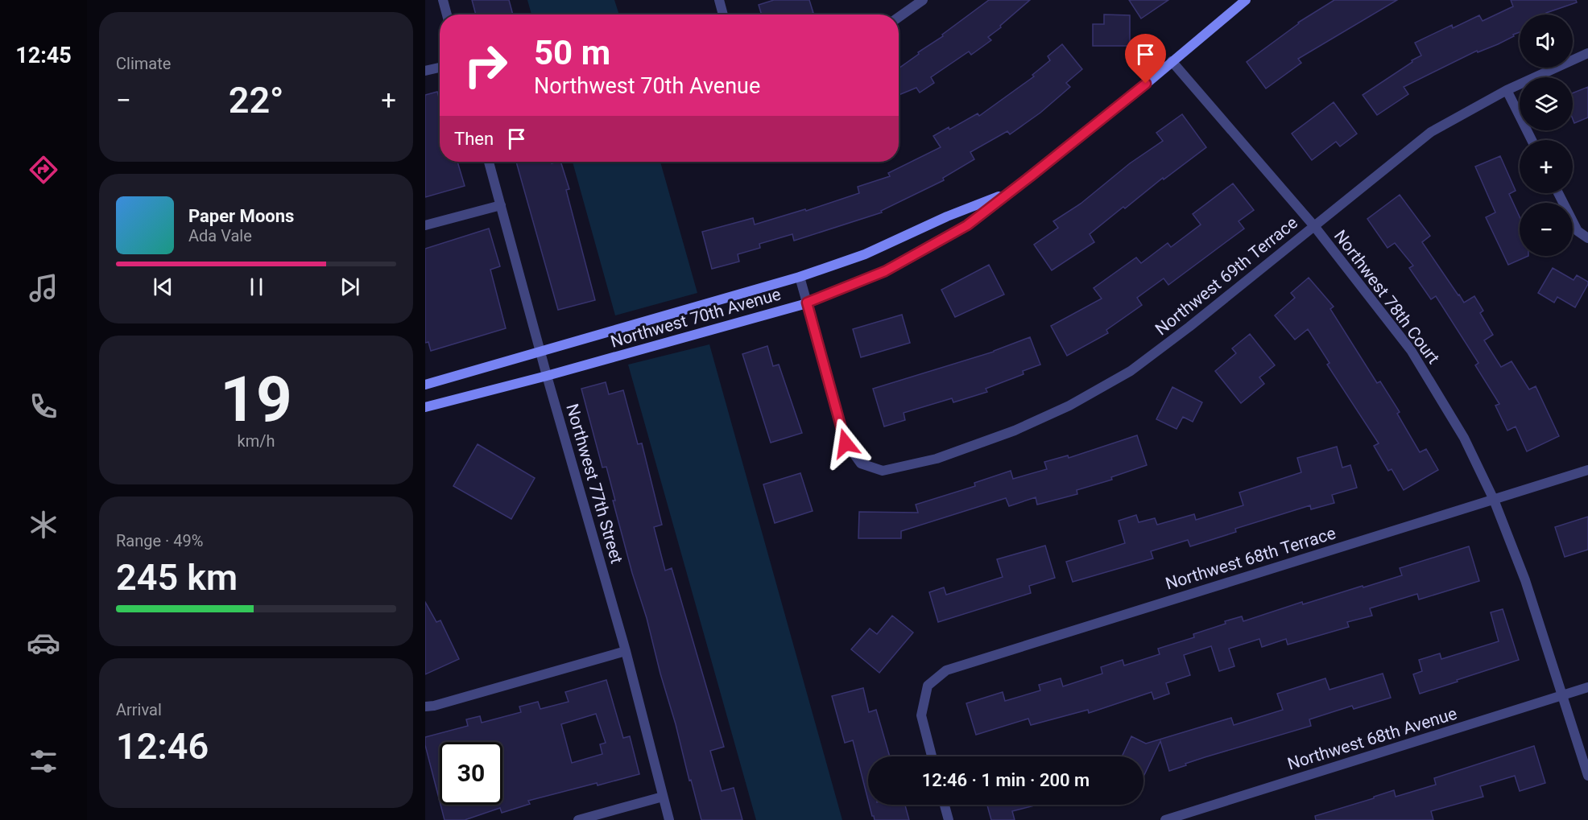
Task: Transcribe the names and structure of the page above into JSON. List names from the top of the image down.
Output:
{
  "streets": {
    "street": [
      "Northwest 69th Terrace",
      "Northwest 78th Court",
      "Northwest 70th Avenue",
      "Northwest 77th Street",
      "Northwest 68th Terrace",
      "Northwest 68th Avenue"
    ]
  },
  "crossings": [
    ["Northwest 69th Terrace", "Northwest 78th Court"],
    ["Northwest 69th Terrace", "Northwest 70th Avenue"],
    ["Northwest 78th Court", "Northwest 70th Avenue"],
    ["Northwest 78th Court", "Northwest 68th Terrace"],
    ["Northwest 78th Court", "Northwest 68th Avenue"],
    ["Northwest 70th Avenue", "Northwest 77th Street"]
  ],
  "page": {
    "tabs": "12:45",
    "tile": [
      "Climate",
      ["19", "km/h"],
      ["Range · 49%", "245 km"],
      ["Arrival", "12:46"]
    ],
    "map_buttons": ["+", "−"],
    "turn": ["50 m", "Northwest 70th Avenue"],
    "heat": ["−", "22°", "+"],
    "then": "Then",
    "song": ["Paper Moons", "Ada Vale"],
    "limit": "30",
    "trip": "12:46 · 1 min · 200 m"
  }
}
